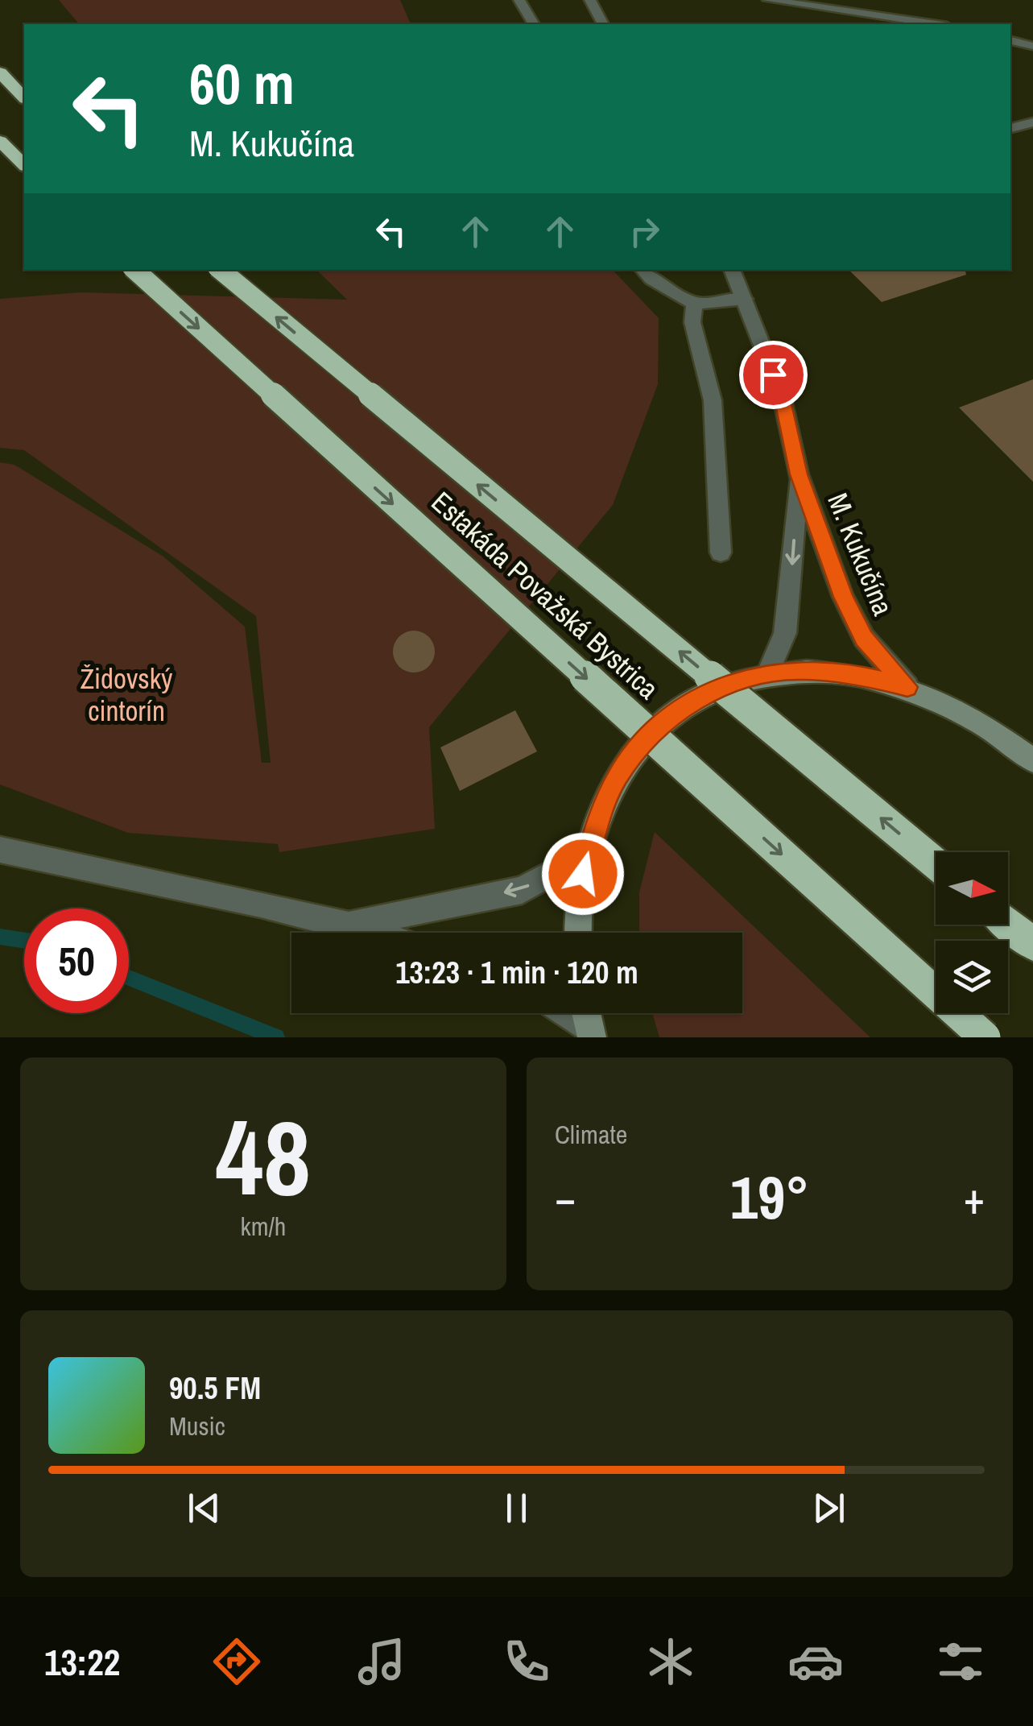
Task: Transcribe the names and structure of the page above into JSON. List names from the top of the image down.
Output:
{
  "streets": {
    "highway": ["Estakáda Považská Bystrica"],
    "street": ["M. Kukučína"]
  },
  "parks": ["Židovský cintorín"],
  "north": "right",
  "page": {
    "turn": ["60 m", "M. Kukučína"],
    "limit": "50",
    "trip": "13:23 · 1 min · 120 m",
    "tile": [
      ["48", "km/h"],
      "Climate"
    ],
    "heat": ["−", "19°", "+"],
    "song": ["90.5 FM", "Music"],
    "tabs": "13:22"
  }
}
